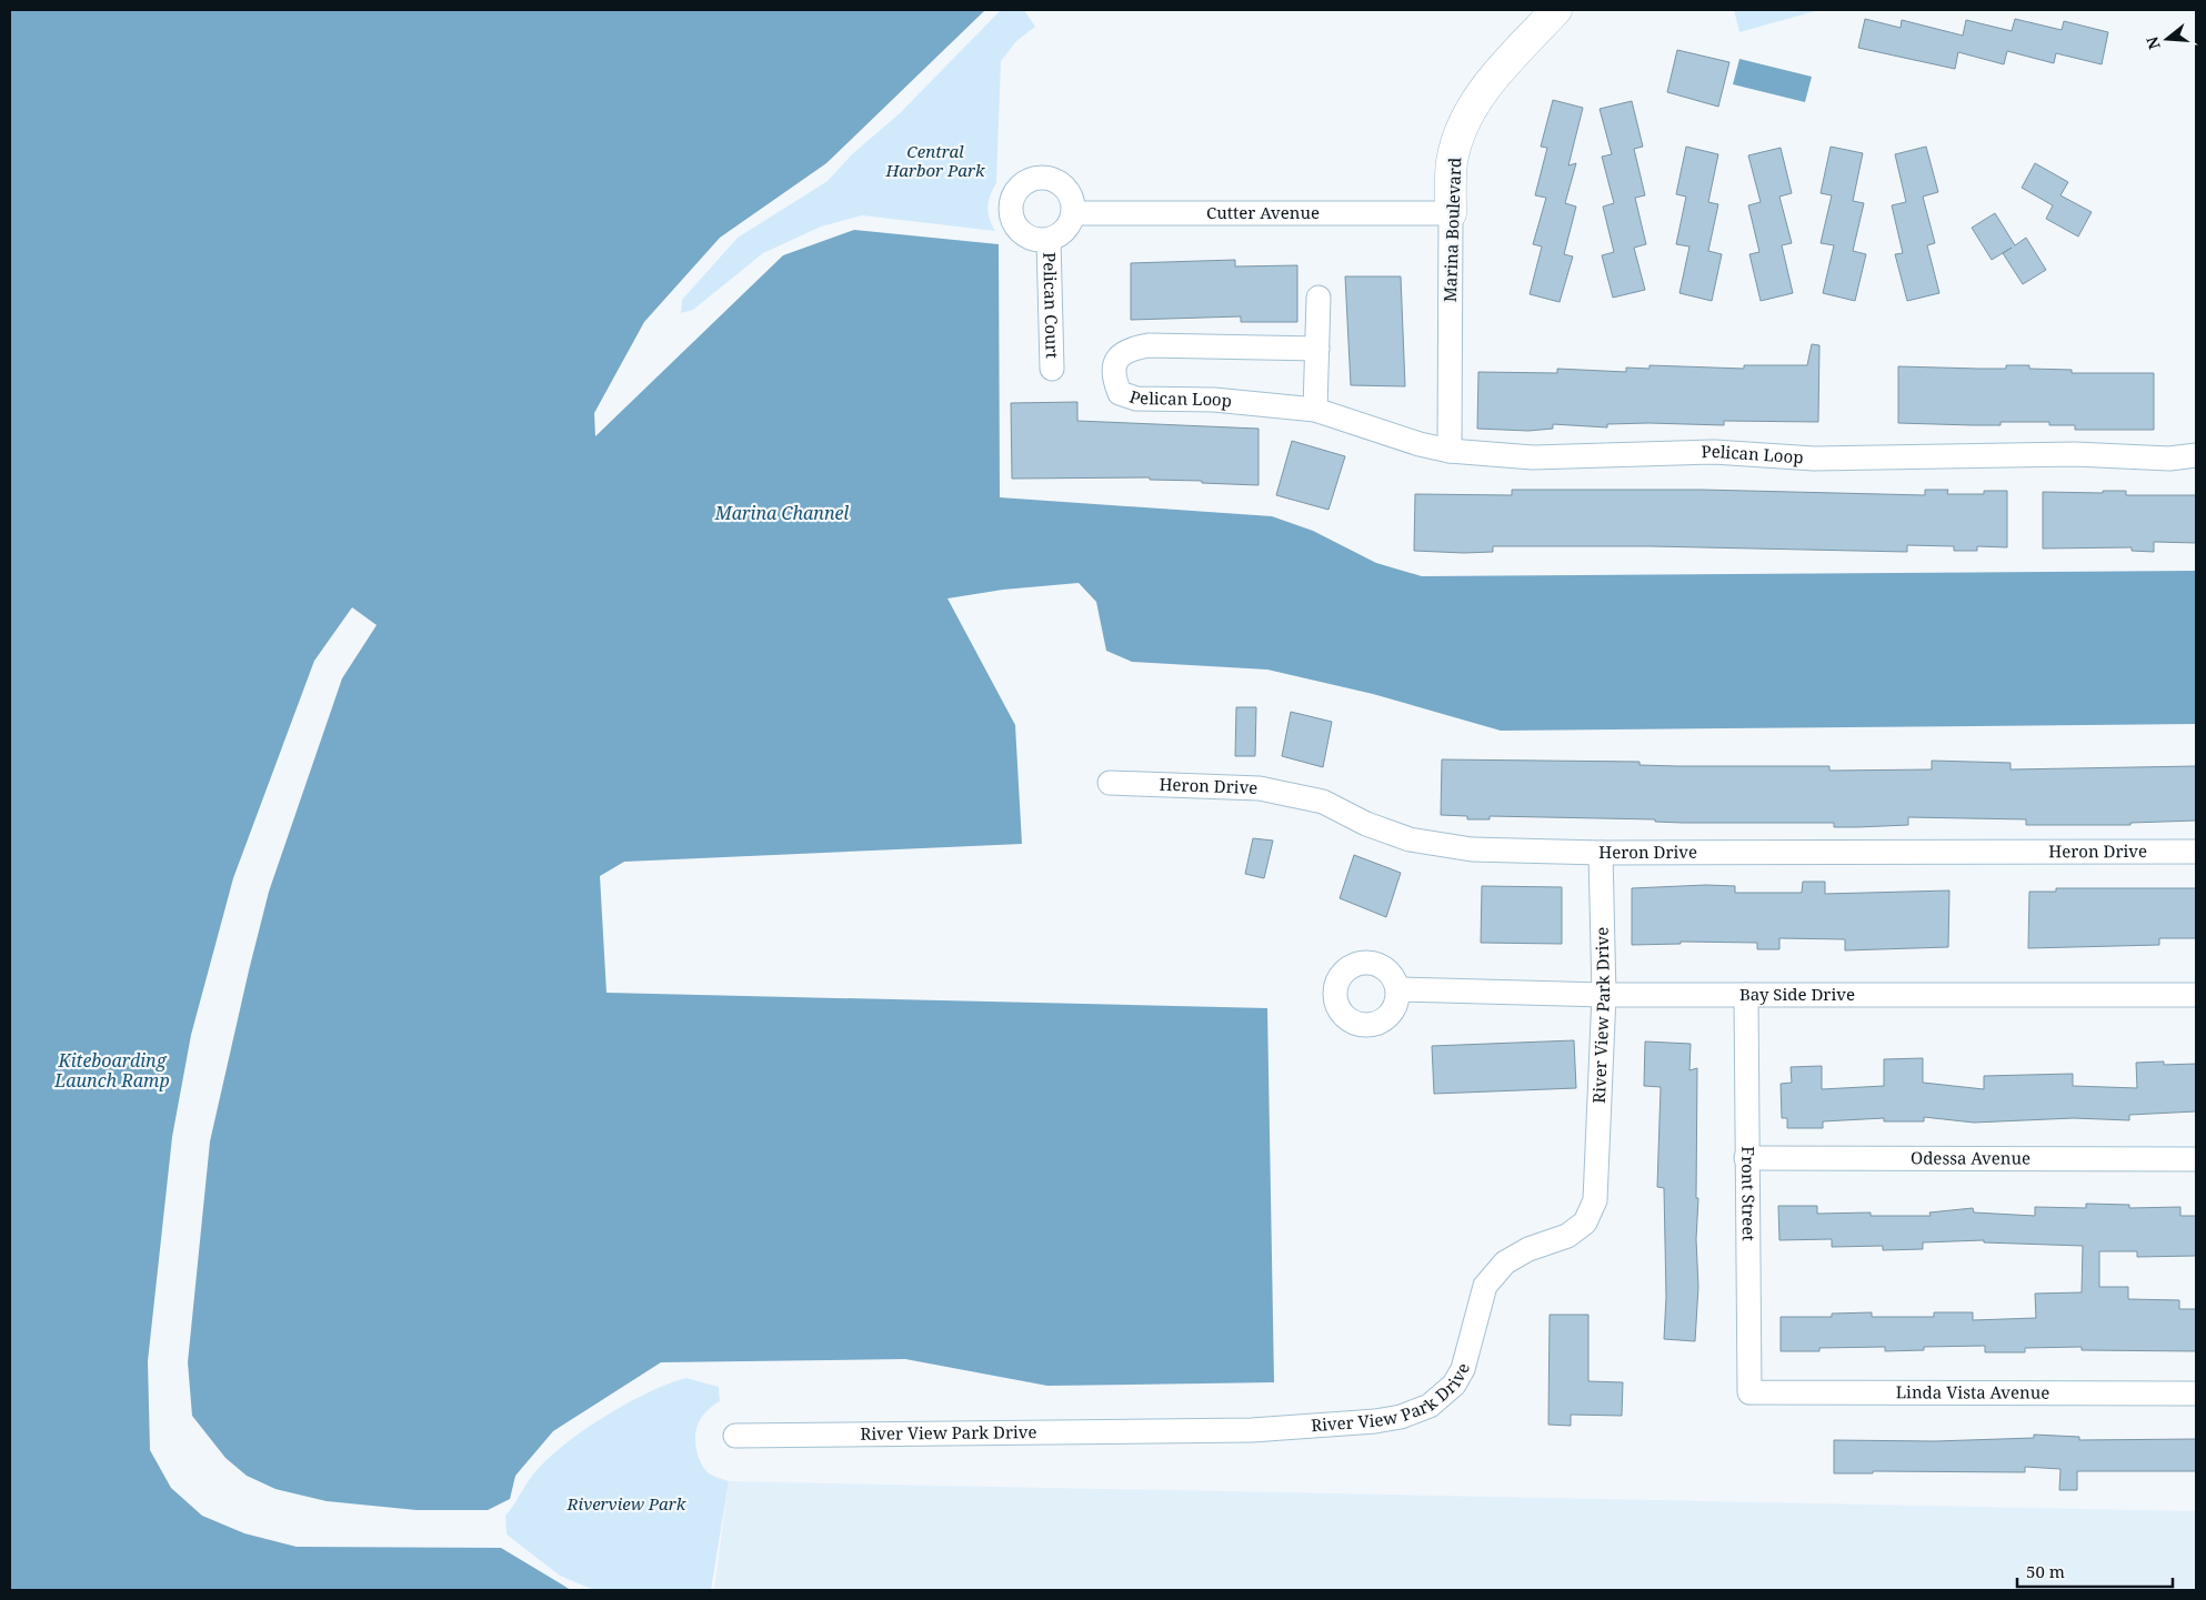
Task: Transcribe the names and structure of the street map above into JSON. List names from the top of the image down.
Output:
{
  "streets": {
    "street": [
      "Cutter Avenue",
      "Marina Boulevard",
      "Pelican Court",
      "Pelican Loop",
      "Heron Drive",
      "Bay Side Drive",
      "River View Park Drive",
      "Odessa Avenue",
      "Front Street",
      "Linda Vista Avenue"
    ]
  },
  "crossings": [
    ["Cutter Avenue", "Marina Boulevard"],
    ["Cutter Avenue", "Pelican Court"],
    ["Marina Boulevard", "Pelican Loop"],
    ["Heron Drive", "River View Park Drive"],
    ["Bay Side Drive", "River View Park Drive"],
    ["Bay Side Drive", "Front Street"],
    ["Odessa Avenue", "Front Street"],
    ["Front Street", "Linda Vista Avenue"]
  ],
  "water": ["Marina Channel", "Kiteboarding Launch Ramp"],
  "parks": ["Central Harbor Park", "Riverview Park"],
  "scale_bar": "50 m",
  "north": "left"
}
